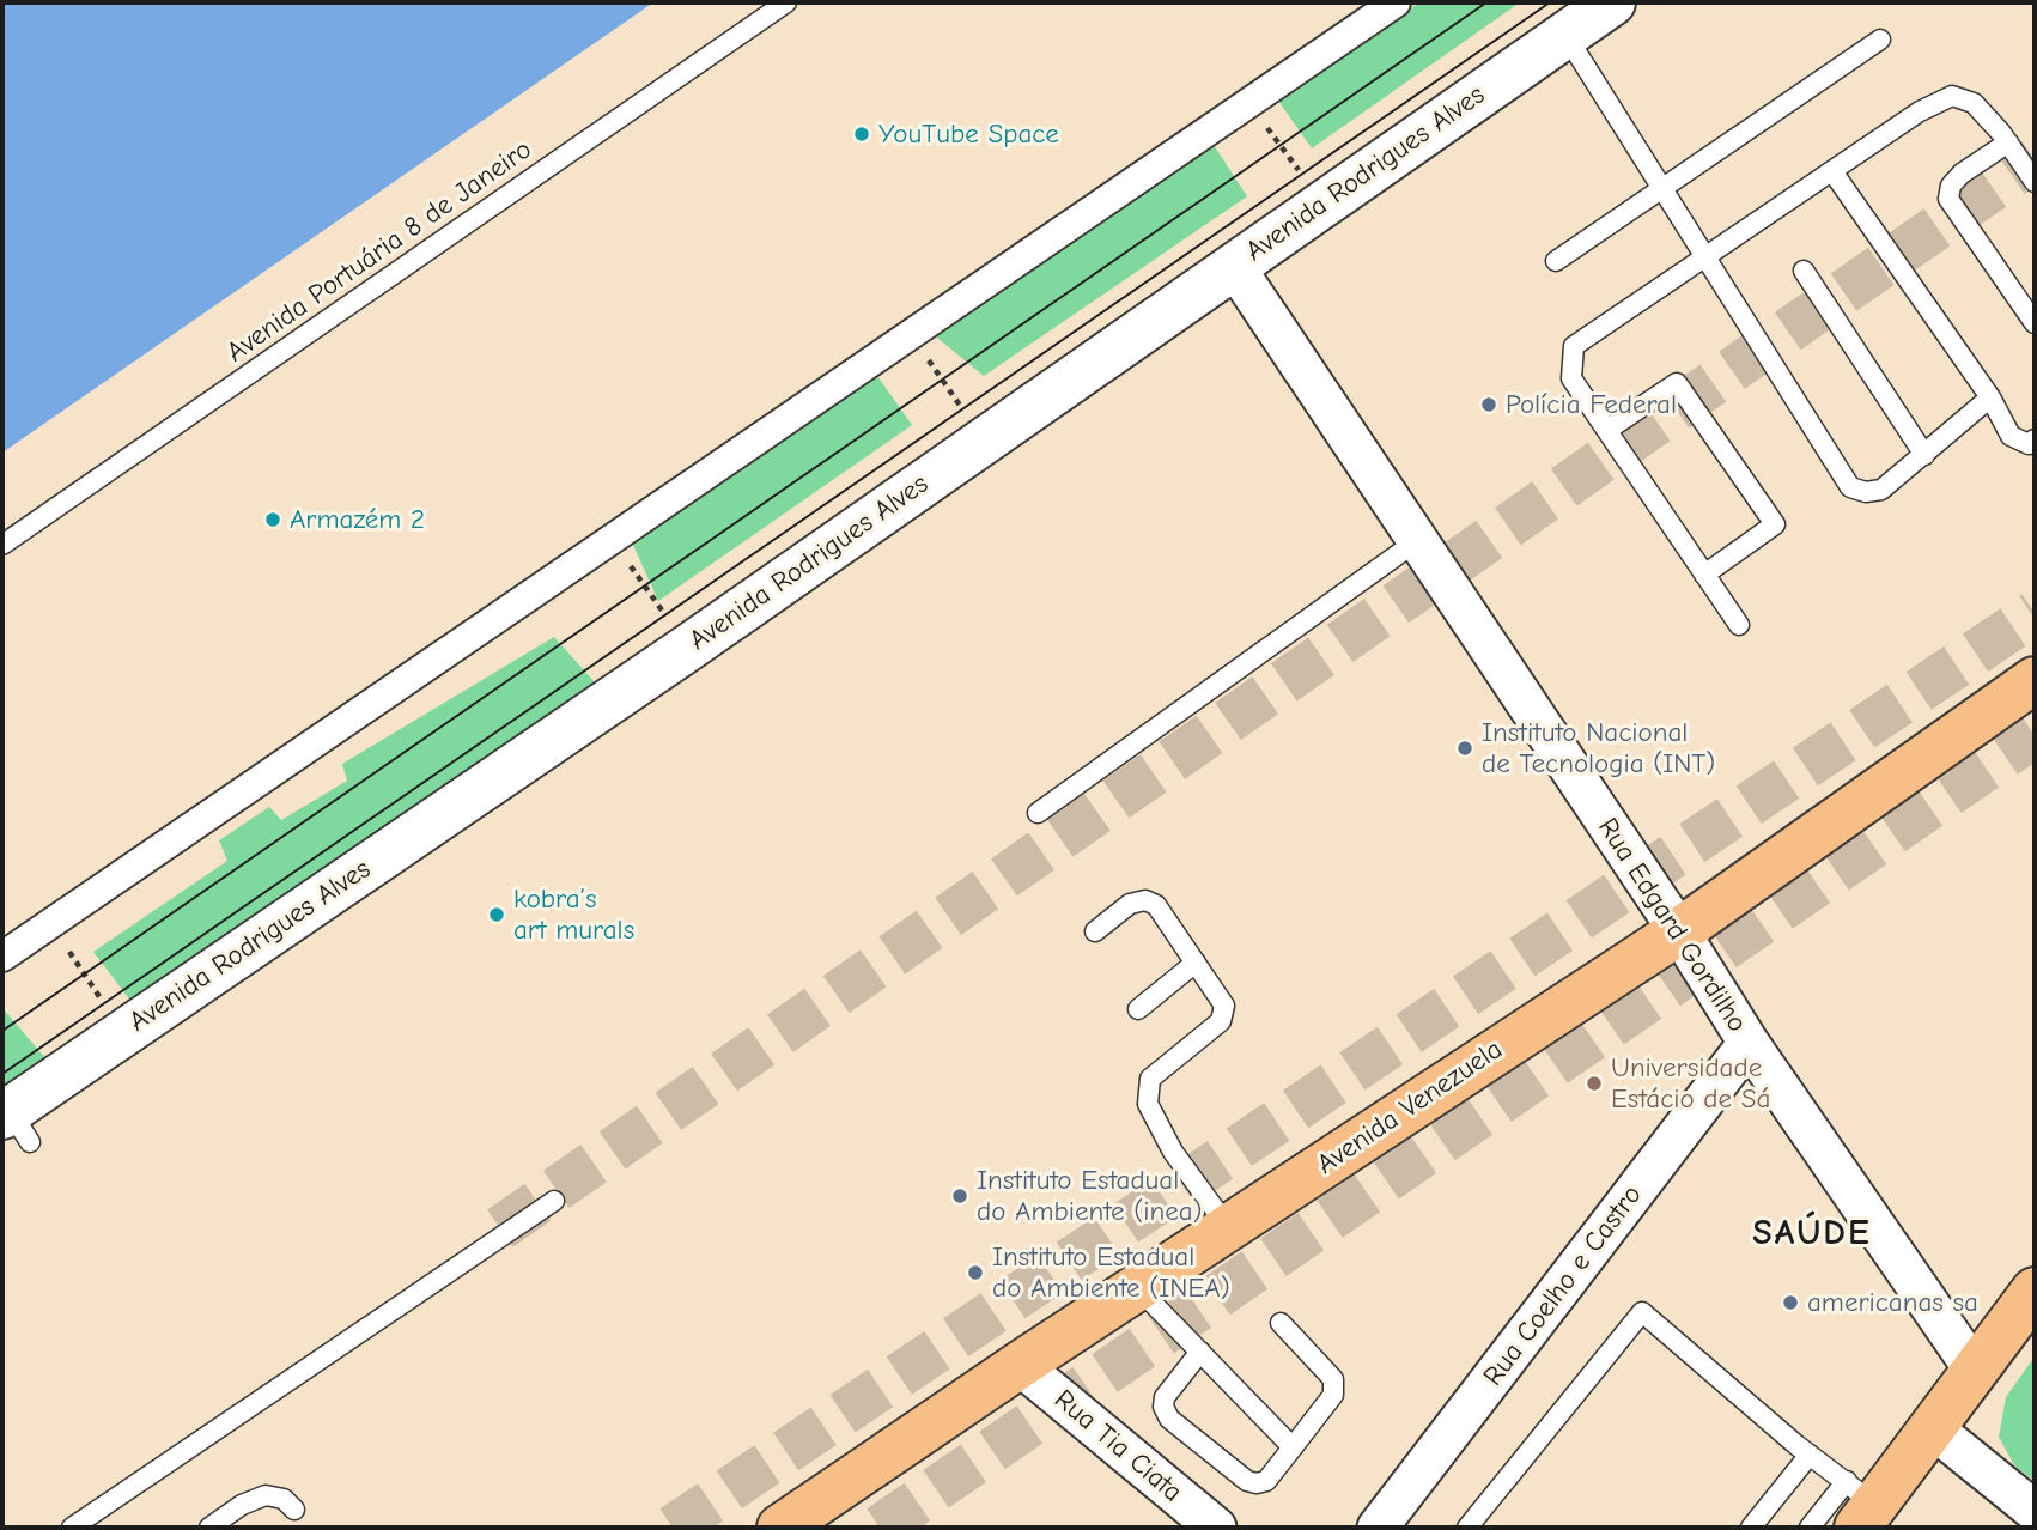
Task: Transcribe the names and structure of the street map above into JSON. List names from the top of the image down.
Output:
{
  "streets": {
    "main road": ["Avenida Venezuela"],
    "street": [
      "Avenida Rodrigues Alves",
      "Rua Edgard Gordilho",
      "Rua Coelho e Castro",
      "Rua Tia Ciata"
    ],
    "lane": ["Avenida Portuária 8 de Janeiro"]
  },
  "crossings": [
    ["Avenida Rodrigues Alves", "Rua Edgard Gordilho"],
    ["Rua Edgard Gordilho", "Avenida Venezuela"],
    ["Rua Edgard Gordilho", "Rua Coelho e Castro"],
    ["Avenida Venezuela", "Rua Tia Ciata"]
  ],
  "districts": ["SAÚDE"],
  "places": [
    "YouTube Space",
    "Polícia Federal",
    "Armazém 2",
    "Instituto Nacional de Tecnologia (INT)",
    "kobra’s art murals",
    "Universidade Estácio de Sá",
    "Instituto Estadual do Ambiente (inea)",
    "Instituto Estadual do Ambiente (INEA)",
    "americanas sa"
  ]
}
